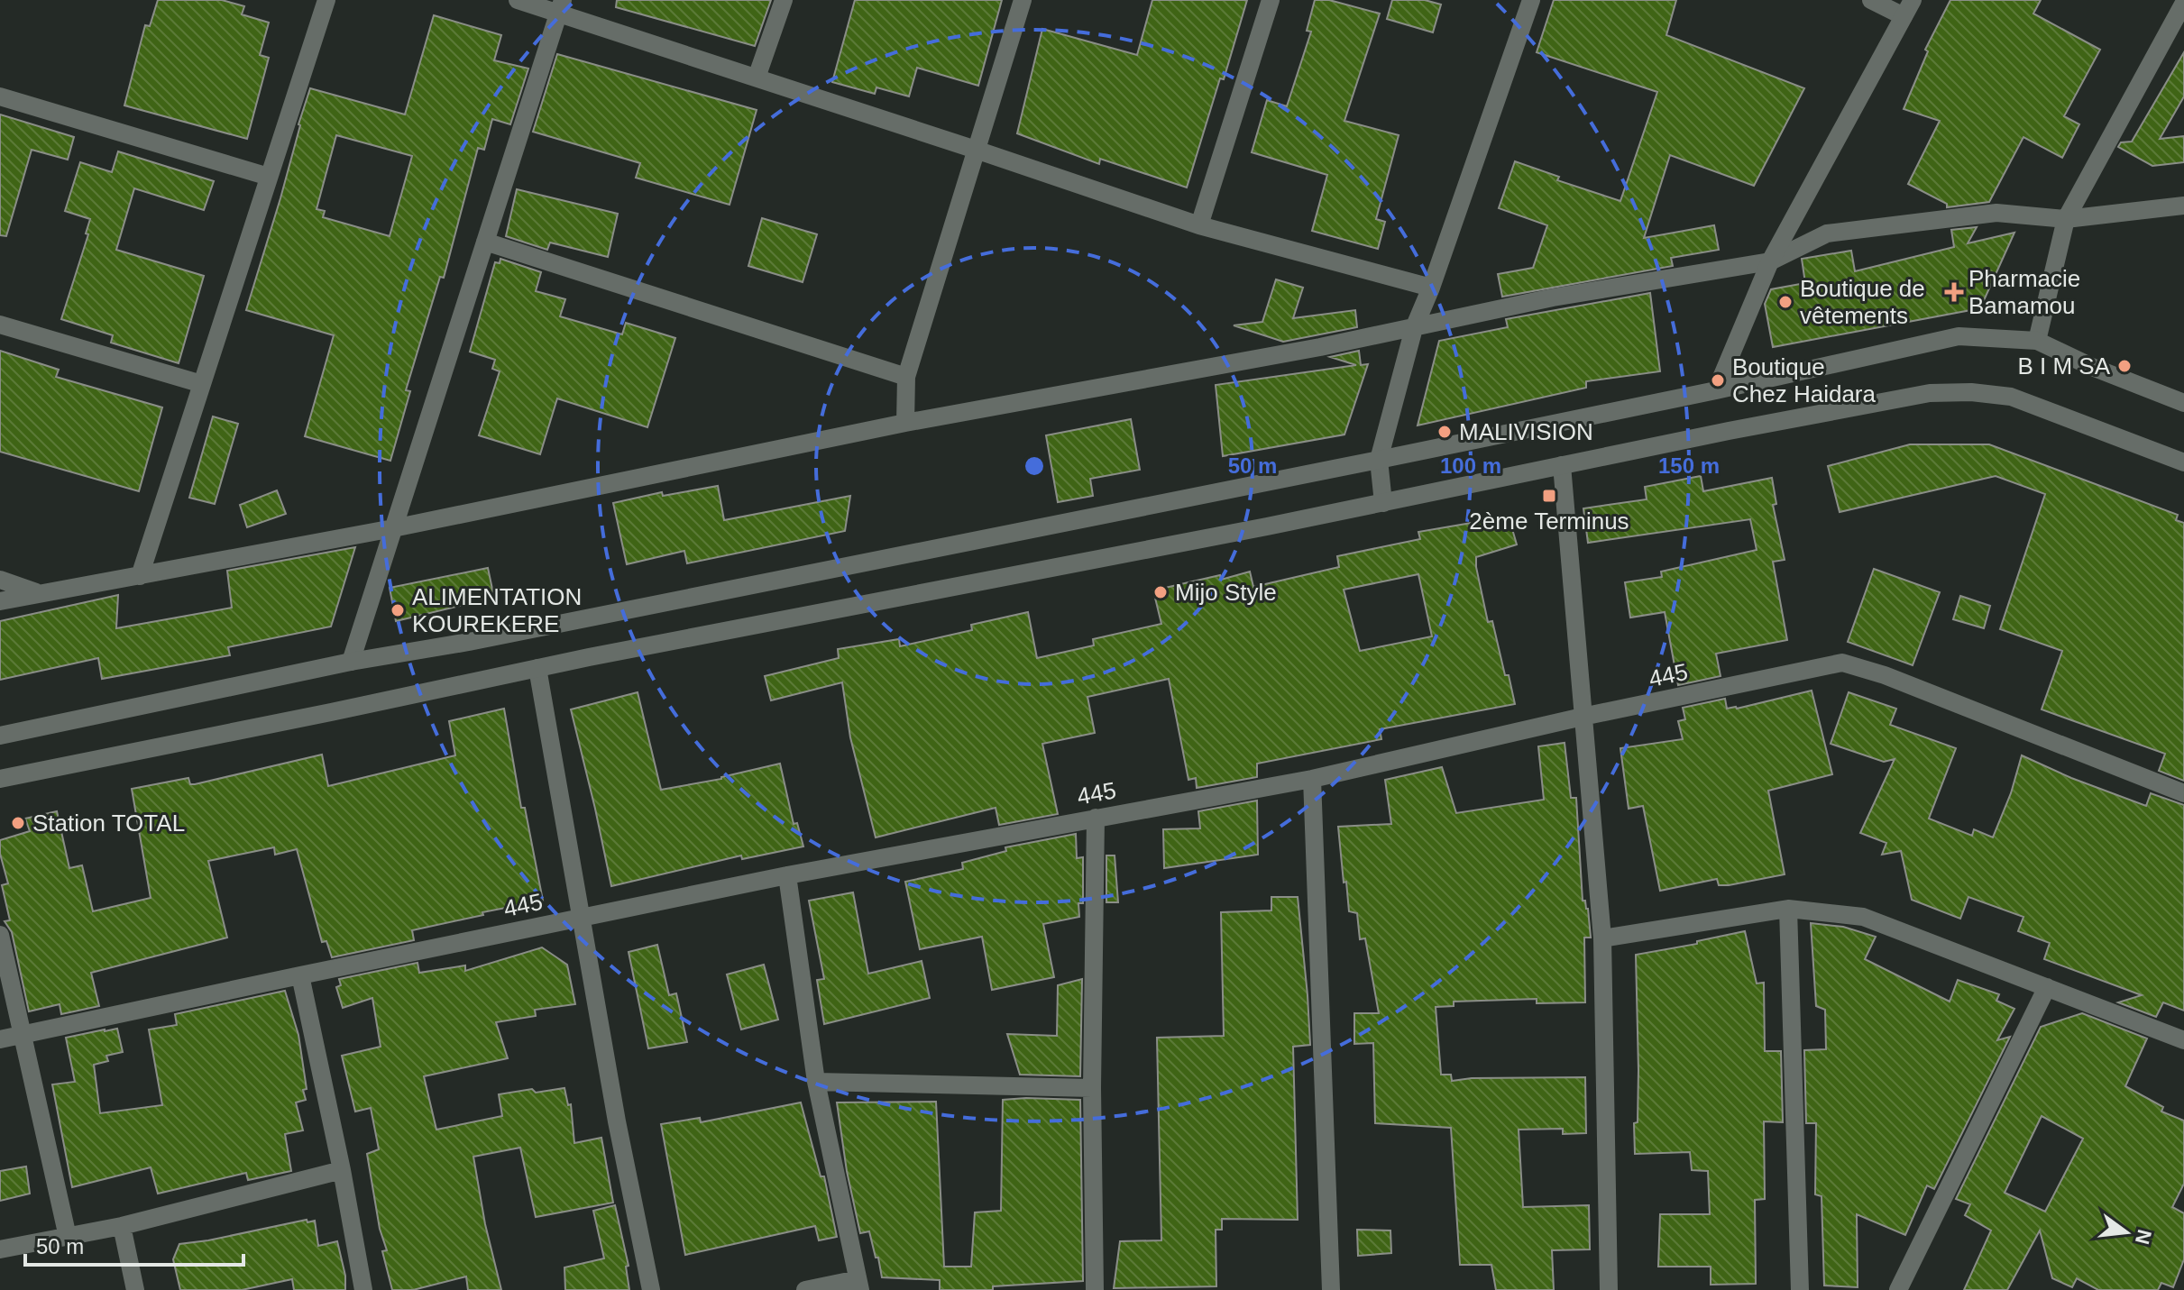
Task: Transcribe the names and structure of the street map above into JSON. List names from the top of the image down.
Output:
{
  "streets": {
    "street": ["445"]
  },
  "places": {
    "health": ["Pharmacie Bamamou"],
    "other": [
      "Boutique de vêtements",
      "B I M SA",
      "Boutique Chez Haidara",
      "MALIVISION",
      "Mijo Style",
      "ALIMENTATION KOUREKERE",
      "Station TOTAL"
    ],
    "transit": ["2ème Terminus"]
  },
  "scale_bar": "50 m",
  "north": "right",
  "rings": ["50 m", "100 m", "150 m"]
}
